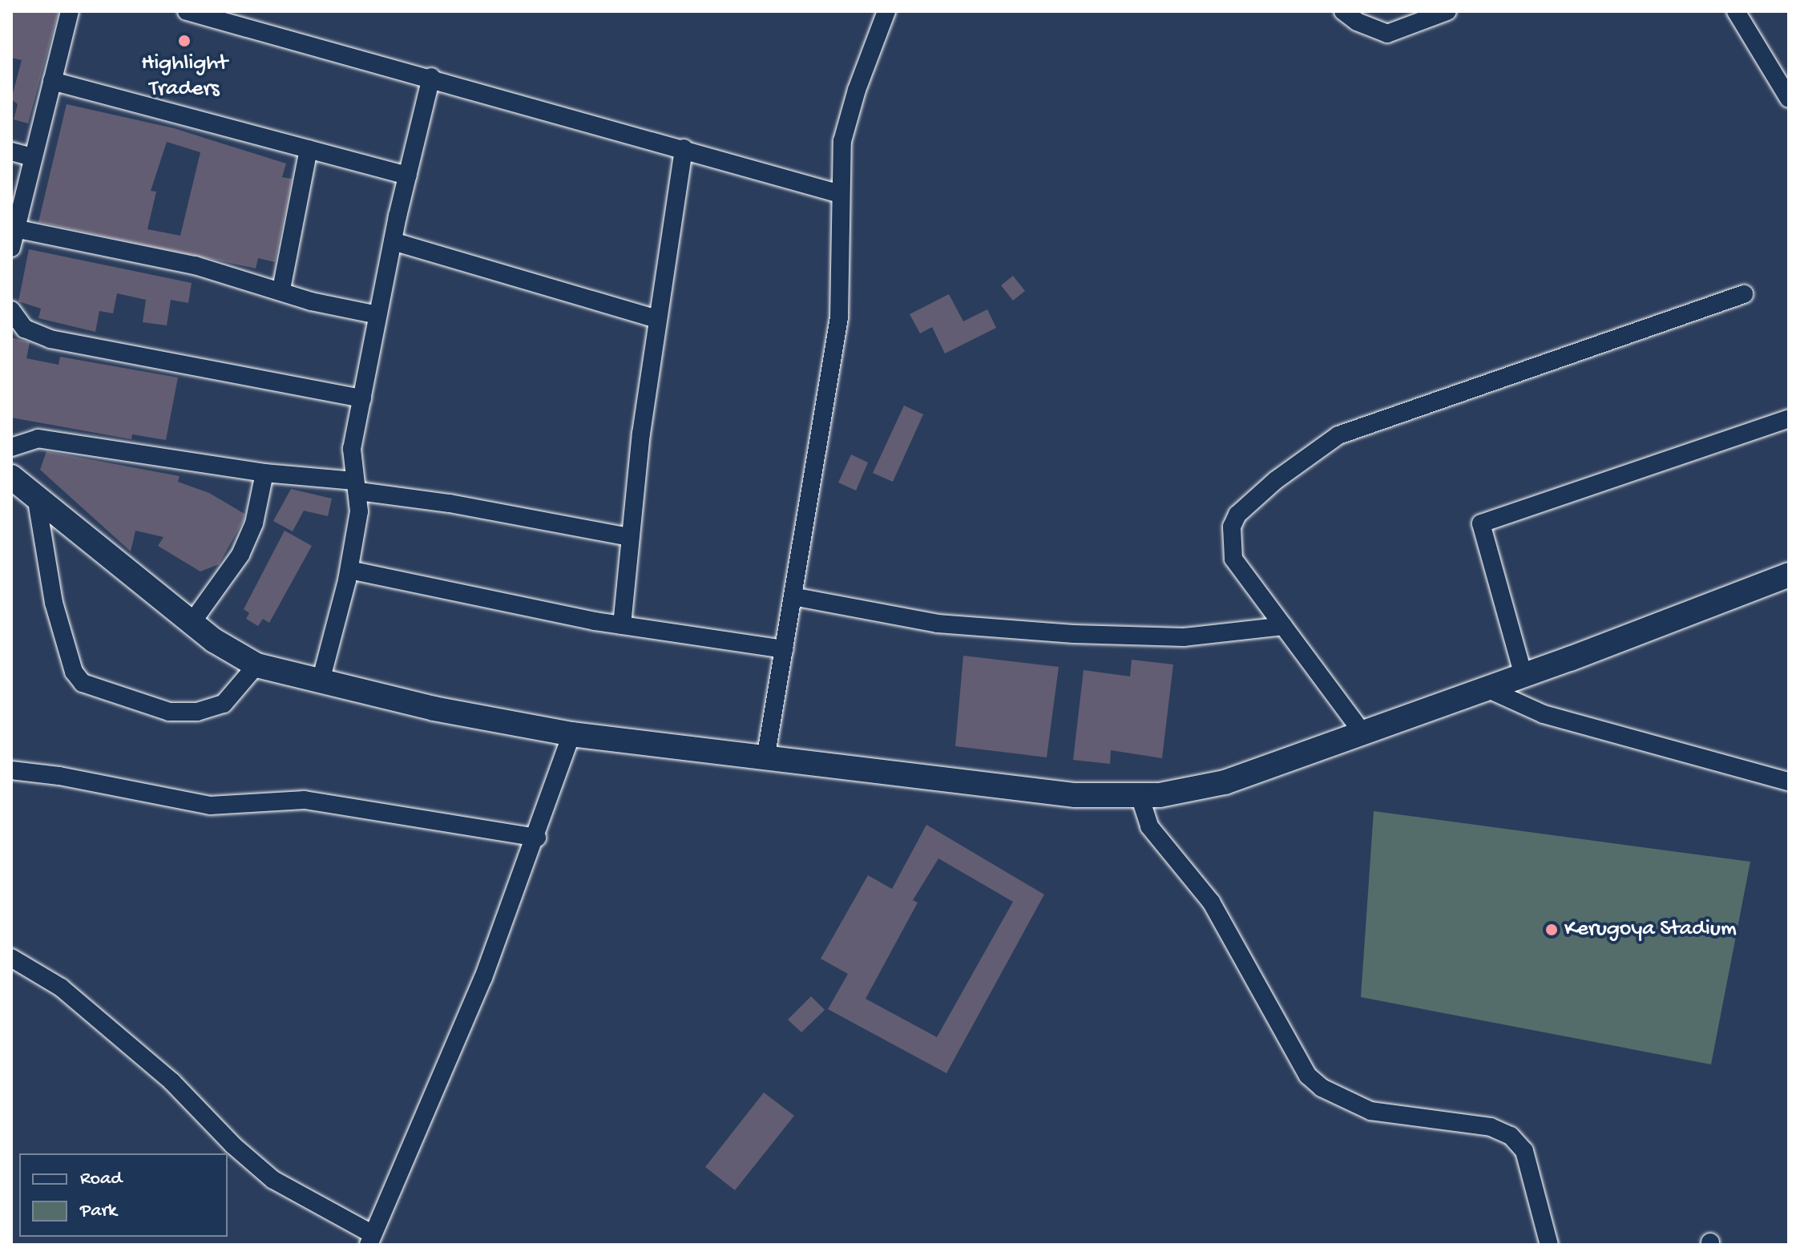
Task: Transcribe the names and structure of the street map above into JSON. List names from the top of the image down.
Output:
{
  "places": ["Highlight Traders", "Kerugoya Stadium"],
  "legend": ["Road", "Park"]
}
